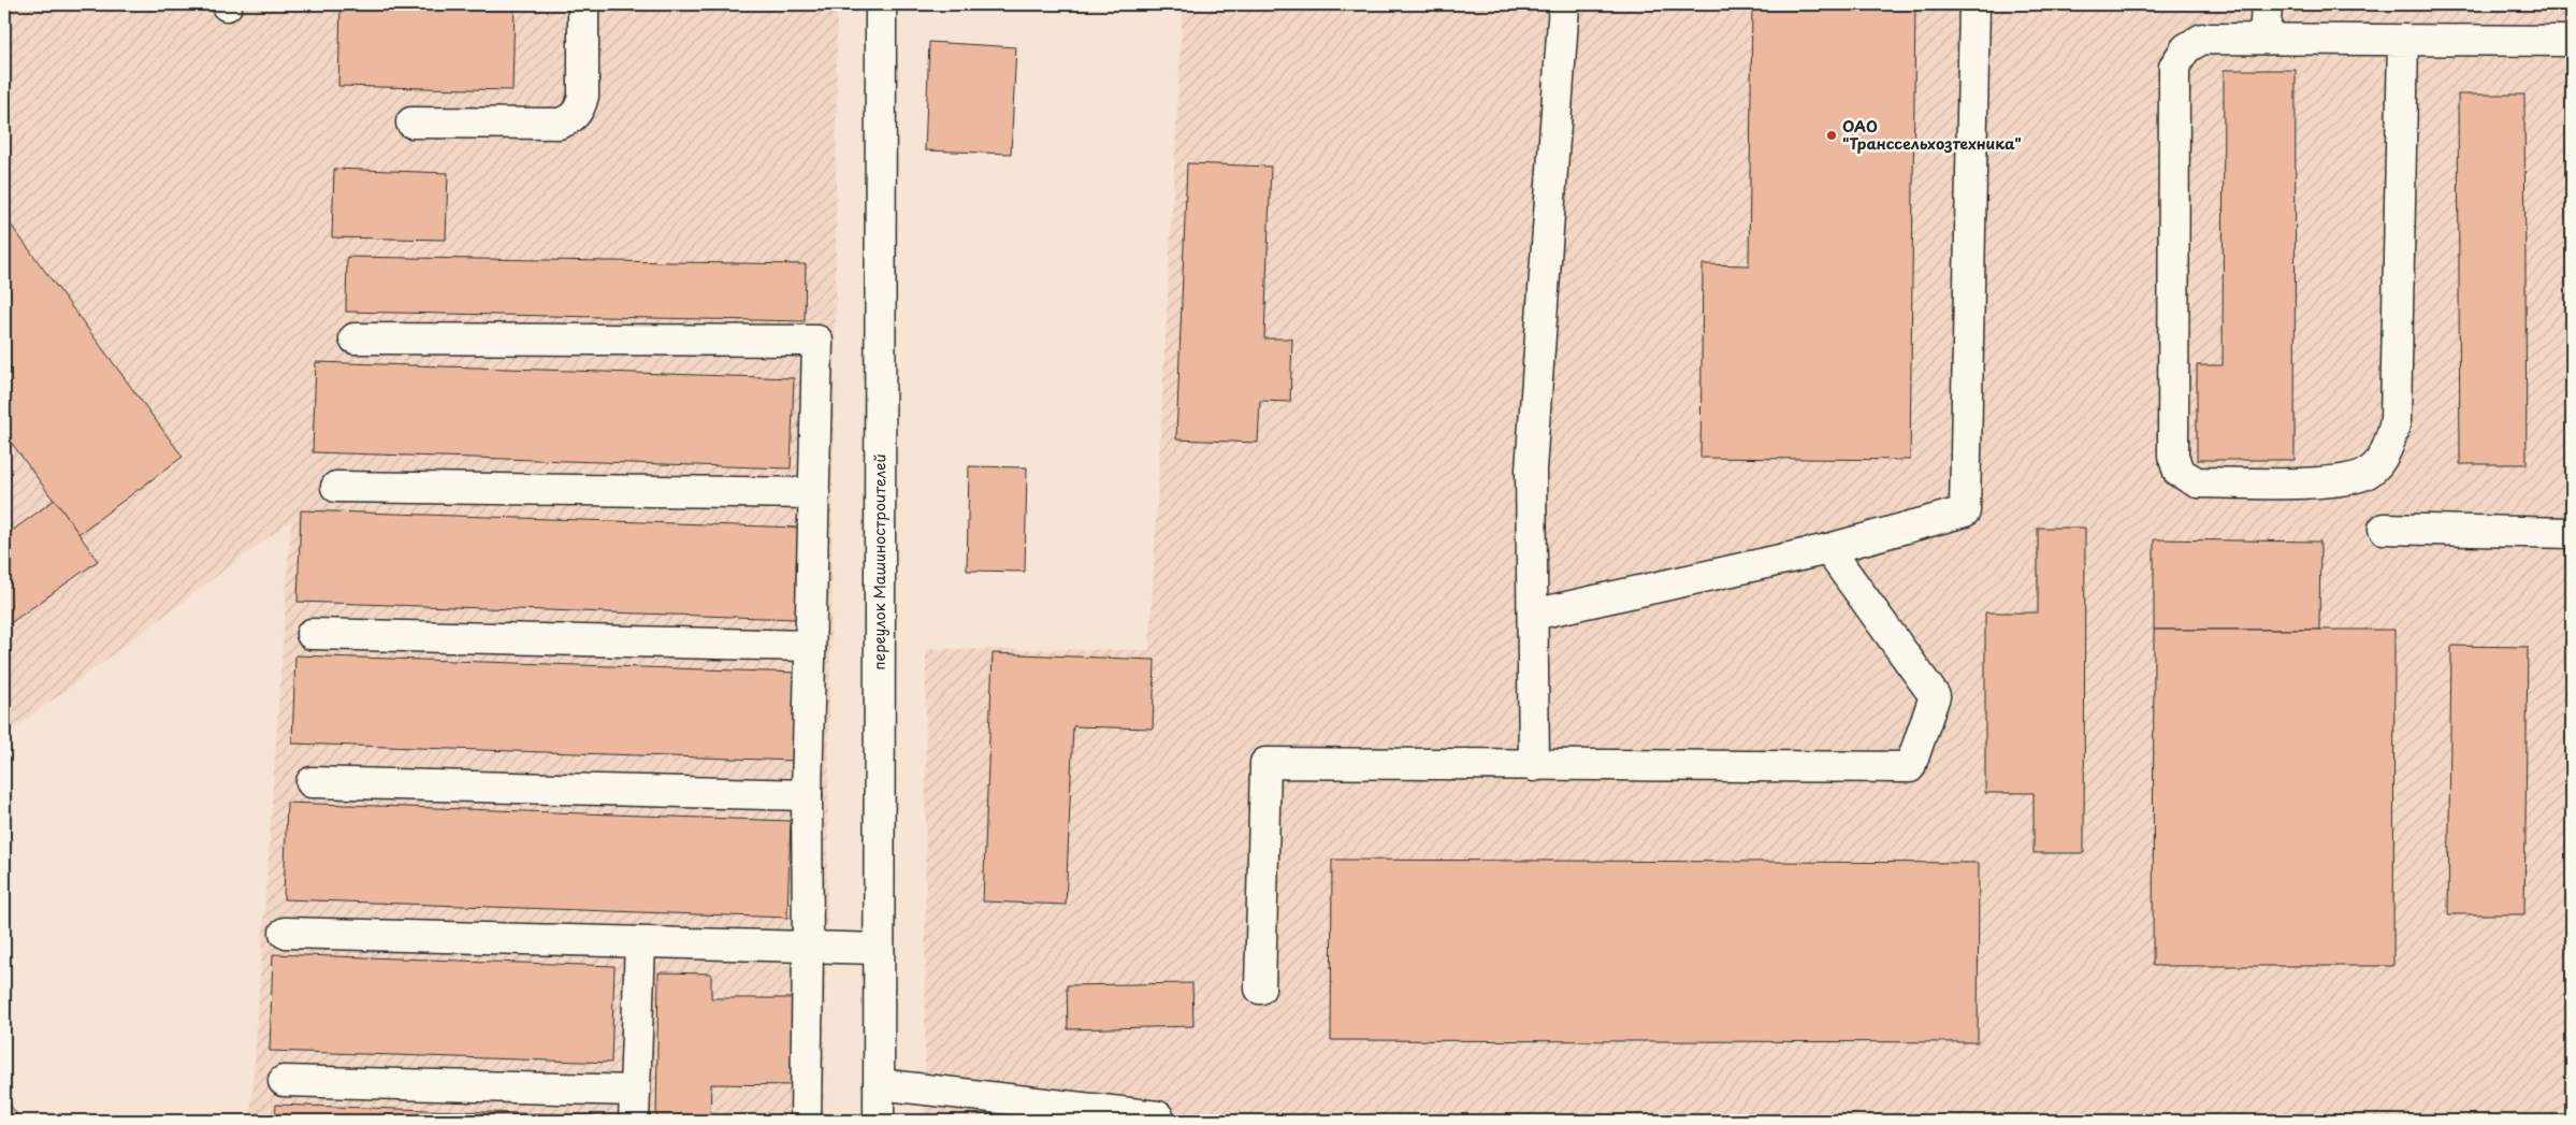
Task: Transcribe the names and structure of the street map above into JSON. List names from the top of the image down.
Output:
{
  "streets": {
    "street": ["переулок Машиностроителей"]
  },
  "places": ["ОАО \"Транссельхозтехника\""]
}
